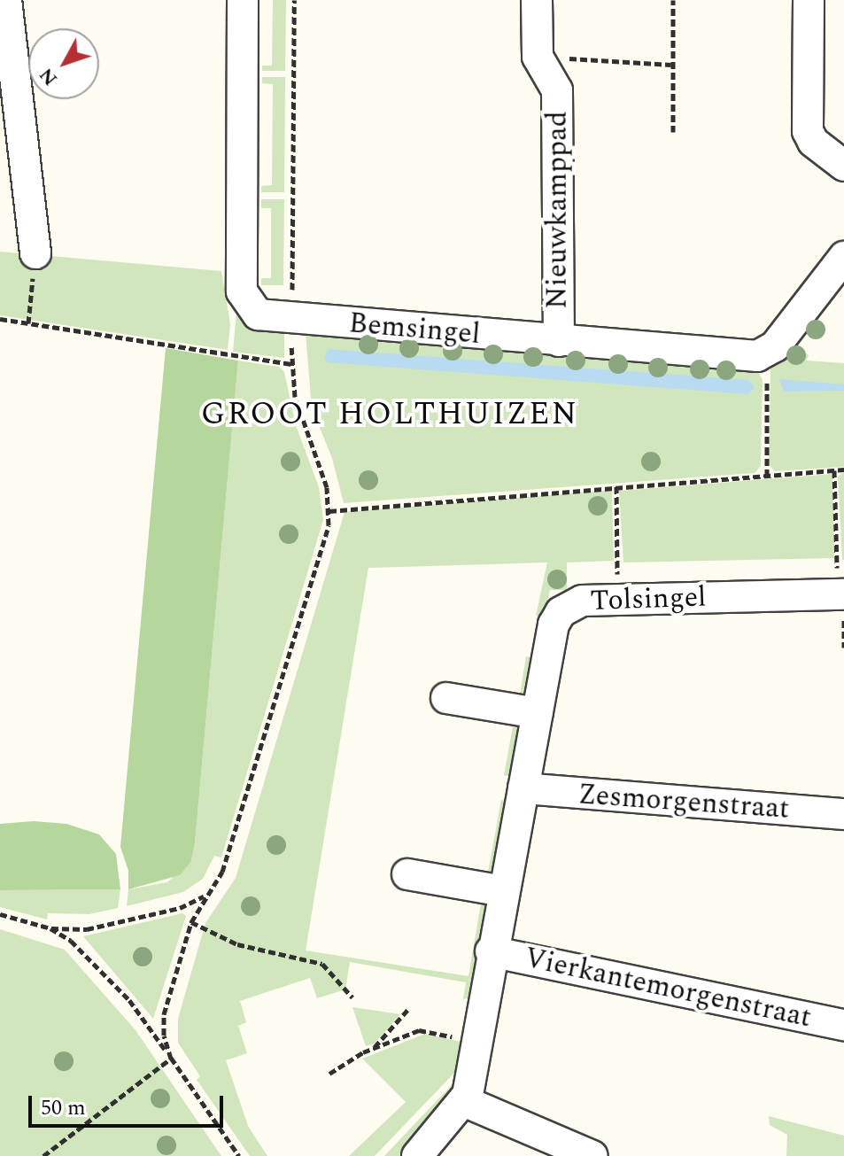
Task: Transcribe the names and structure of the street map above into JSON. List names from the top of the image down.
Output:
{
  "streets": {
    "street": [
      "Nieuwkamppad",
      "Bemsingel",
      "Tolsingel",
      "Zesmorgenstraat",
      "Vierkantemorgenstraat"
    ]
  },
  "crossings": [
    ["Nieuwkamppad", "Bemsingel"],
    ["Tolsingel", "Zesmorgenstraat"],
    ["Tolsingel", "Vierkantemorgenstraat"]
  ],
  "districts": ["GROOT HOLTHUIZEN"],
  "scale_bar": "50 m",
  "north": "bottom left"
}
